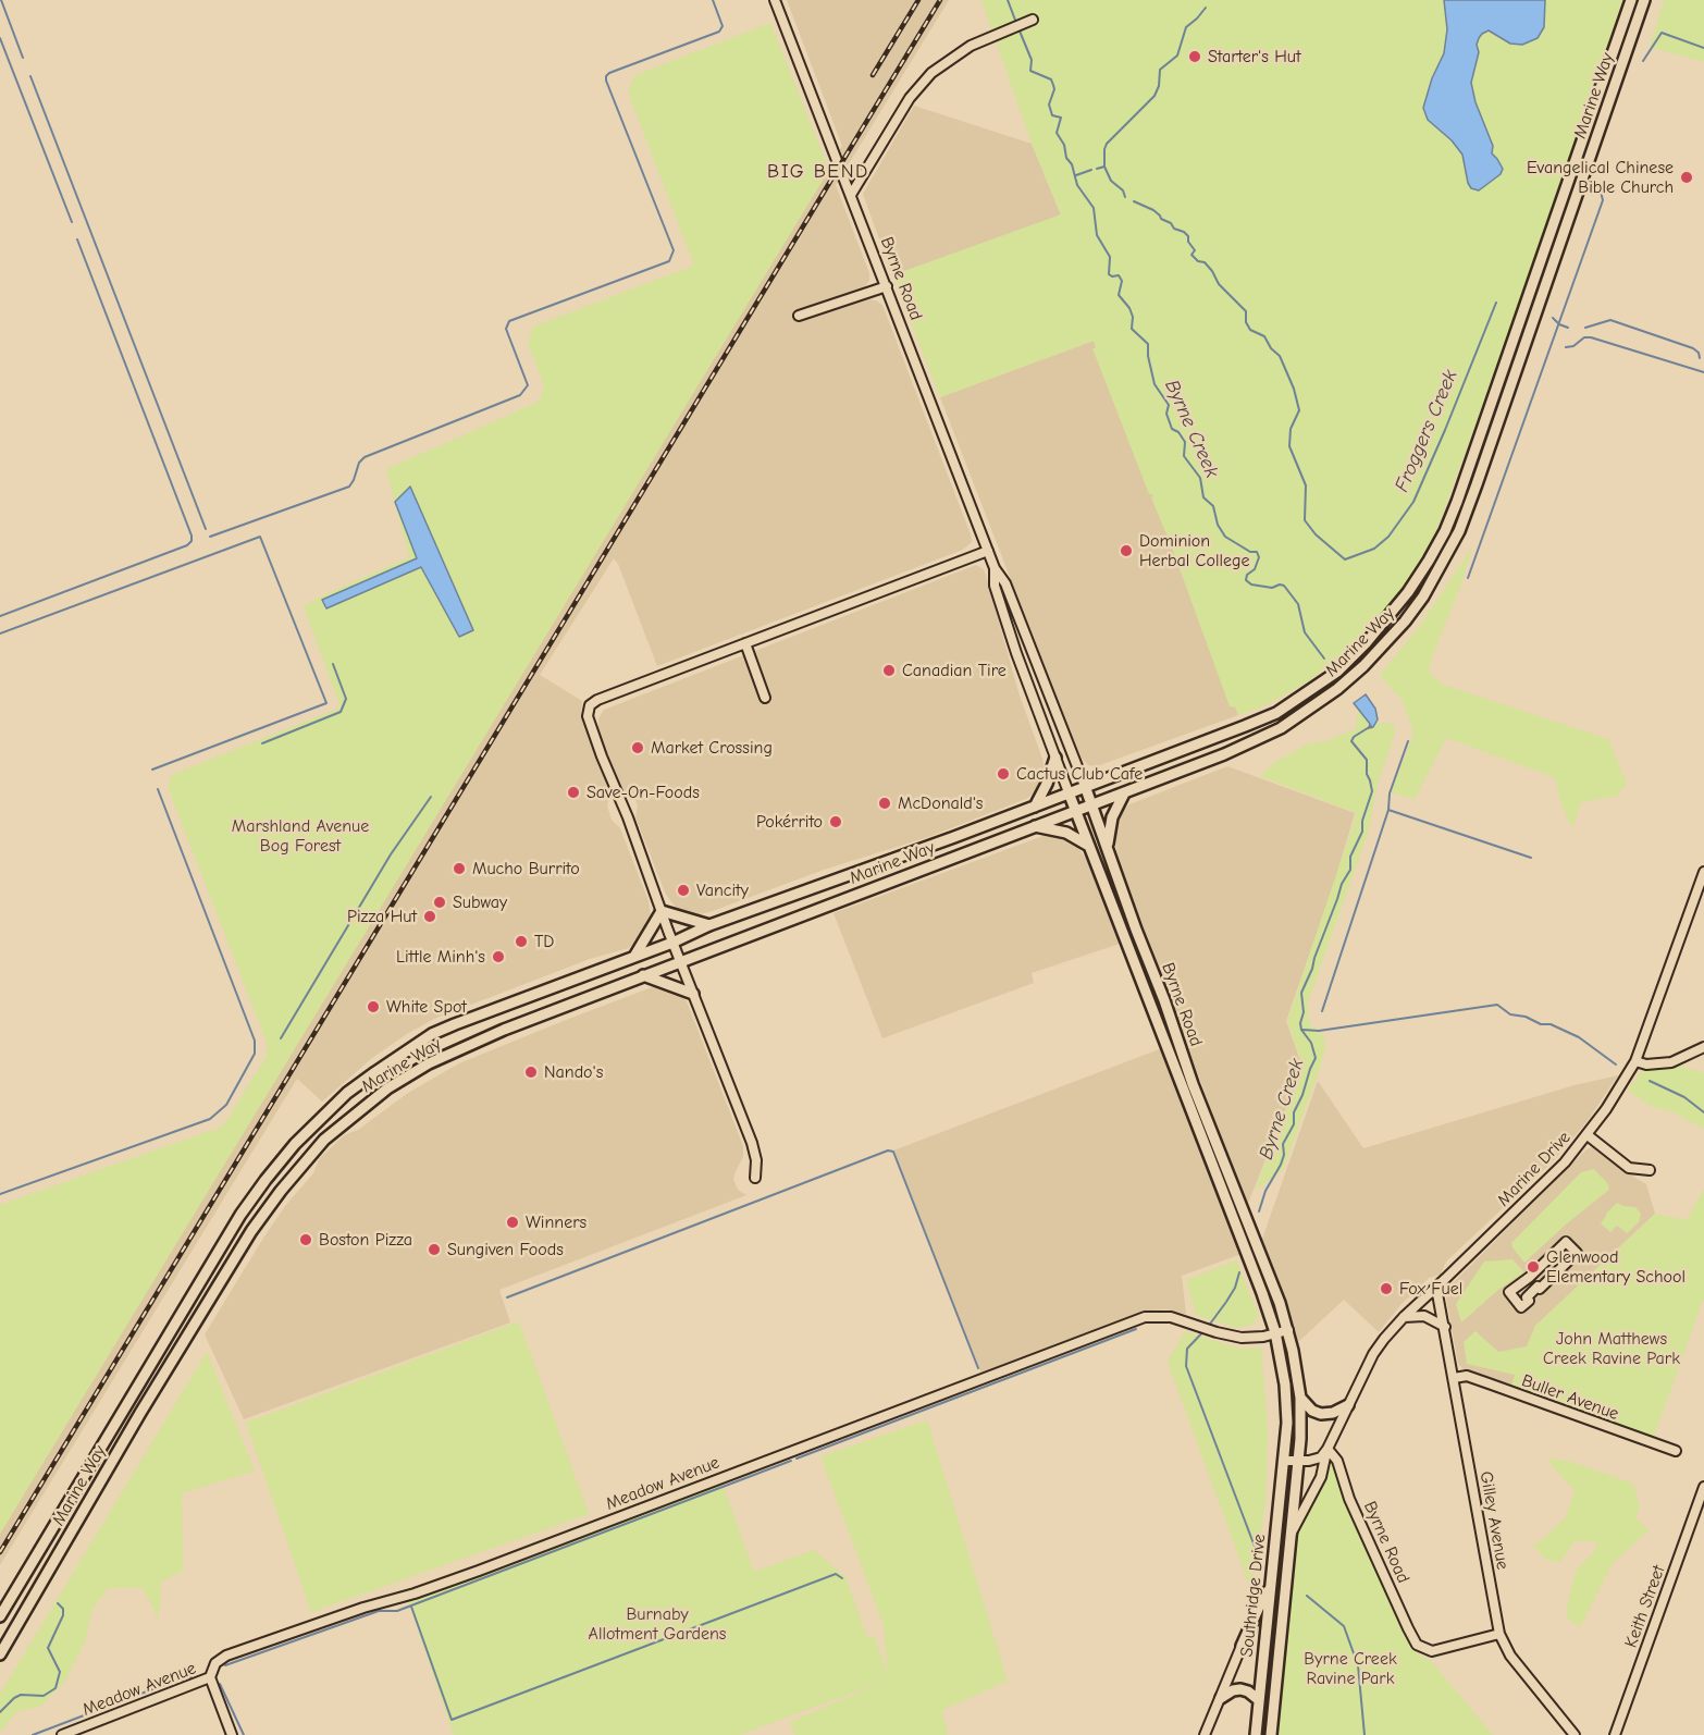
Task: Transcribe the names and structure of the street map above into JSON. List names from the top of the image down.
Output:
{
  "streets": {
    "main road": ["Marine Way", "Byrne Road", "Southridge Drive"],
    "street": [
      "Marine Drive",
      "Buller Avenue",
      "Meadow Avenue",
      "Gilley Avenue",
      "Keith Street"
    ]
  },
  "crossings": [
    ["Marine Way", "Byrne Road"],
    ["Byrne Road", "Marine Drive"],
    ["Byrne Road", "Meadow Avenue"],
    ["Byrne Road", "Gilley Avenue"],
    ["Byrne Road", "Southridge Drive"],
    ["Marine Drive", "Gilley Avenue"],
    ["Marine Drive", "Southridge Drive"],
    ["Buller Avenue", "Gilley Avenue"]
  ],
  "districts": ["BIG BEND"],
  "water": ["Byrne Creek", "Froggers Creek"],
  "parks": [
    "Marshland Avenue Bog Forest",
    "John Matthews Creek Ravine Park",
    "Burnaby Allotment Gardens",
    "Byrne Creek Ravine Park"
  ],
  "places": [
    "Starter's Hut",
    "Evangelical Chinese Bible Church",
    "Dominion Herbal College",
    "Canadian Tire",
    "Market Crossing",
    "Cactus Club Cafe",
    "Save-On-Foods",
    "McDonald's",
    "Pokérrito",
    "Mucho Burrito",
    "Vancity",
    "Subway",
    "Pizza Hut",
    "TD",
    "Little Minh's",
    "White Spot",
    "Nando's",
    "Winners",
    "Boston Pizza",
    "Sungiven Foods",
    "Glenwood Elementary School",
    "Fox Fuel"
  ]
}
